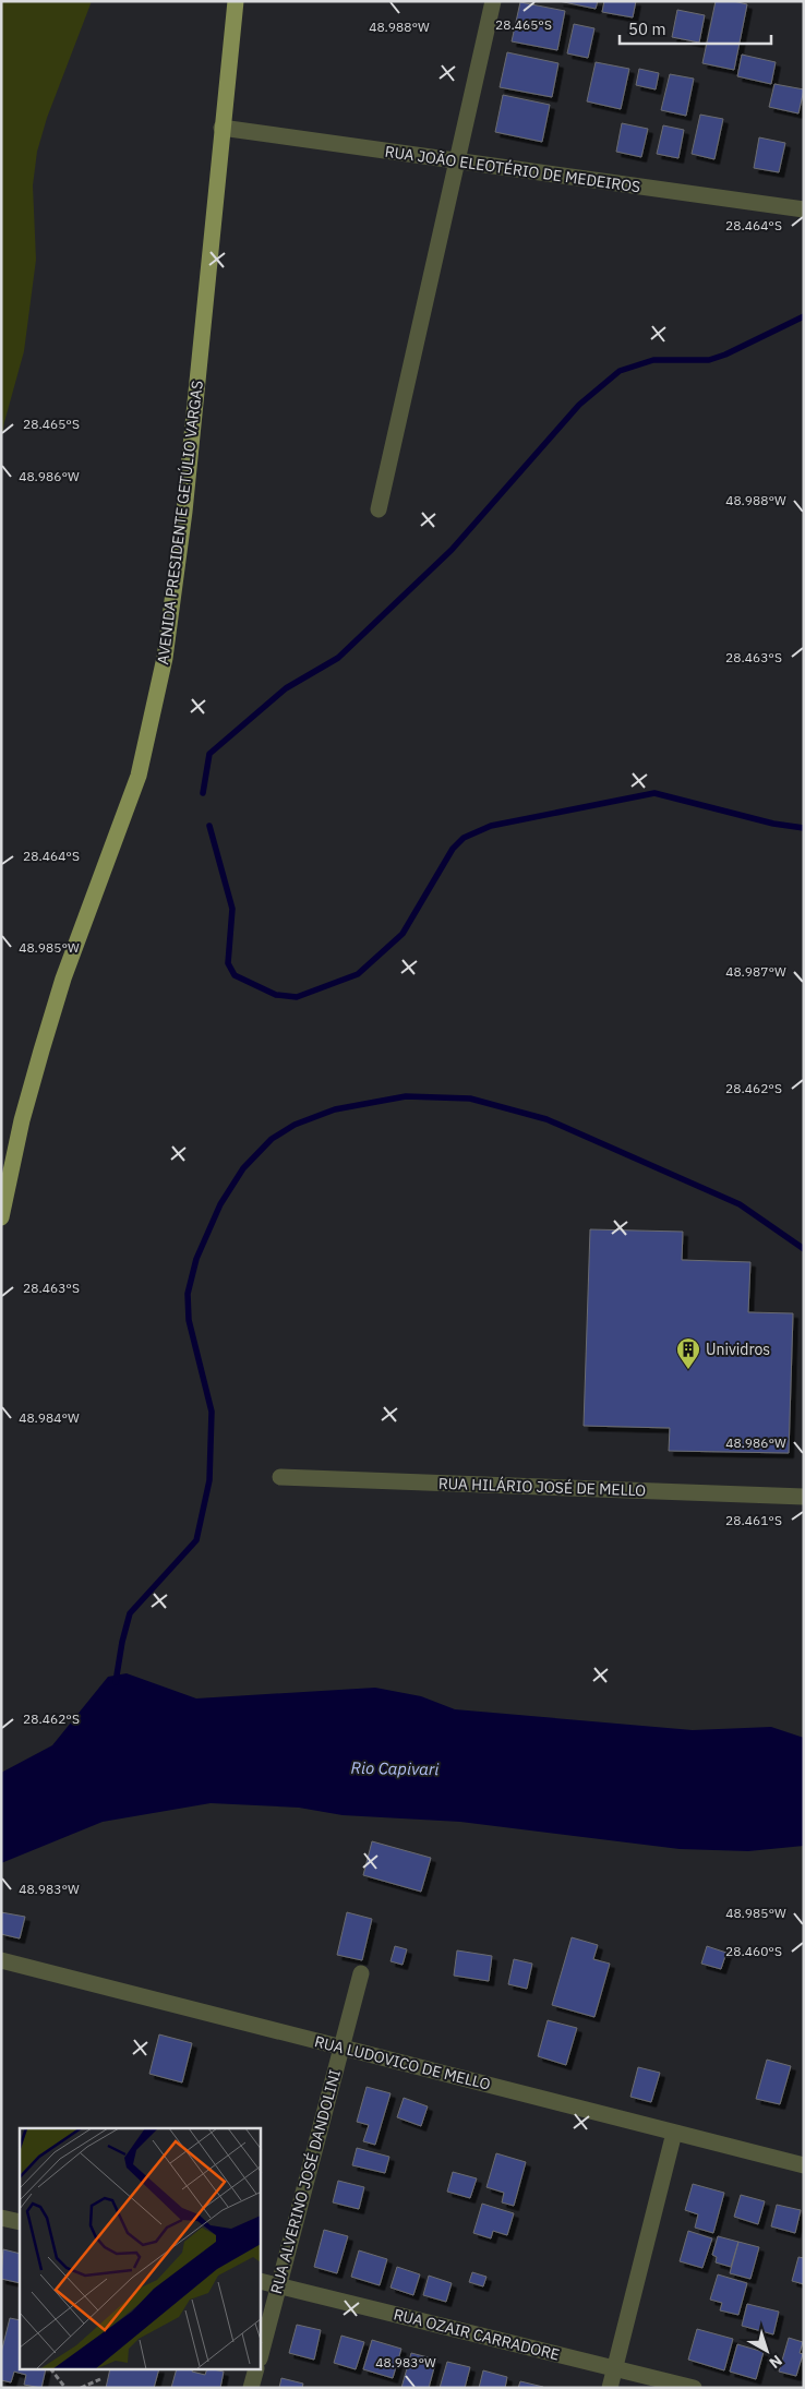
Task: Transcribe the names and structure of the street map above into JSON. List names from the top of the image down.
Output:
{
  "streets": {
    "main road": ["AVENIDA PRESIDENTE GETÚLIO VARGAS"],
    "street": [
      "RUA JOÃO ELEOTÉRIO DE MEDEIROS",
      "RUA HILÁRIO JOSÉ DE MELLO",
      "RUA LUDOVICO DE MELLO",
      "RUA ALVERINO JOSÉ DANDOLINI",
      "RUA OZAIR CARRADORE"
    ]
  },
  "crossings": [
    ["RUA JOÃO ELEOTÉRIO DE MEDEIROS", "AVENIDA PRESIDENTE GETÚLIO VARGAS"],
    ["RUA LUDOVICO DE MELLO", "RUA ALVERINO JOSÉ DANDOLINI"],
    ["RUA ALVERINO JOSÉ DANDOLINI", "RUA OZAIR CARRADORE"]
  ],
  "water": ["Rio Capivari"],
  "places": {
    "building": ["Unividros"]
  },
  "scale_bar": "50 m",
  "north": "bottom right",
  "coordinates": [
    "28.465°S",
    "48.988°W",
    "28.464°S",
    "48.986°W",
    "28.463°S",
    "48.985°W",
    "48.987°W",
    "28.462°S",
    "48.984°W",
    "28.461°S",
    "48.983°W",
    "28.460°S"
  ]
}
